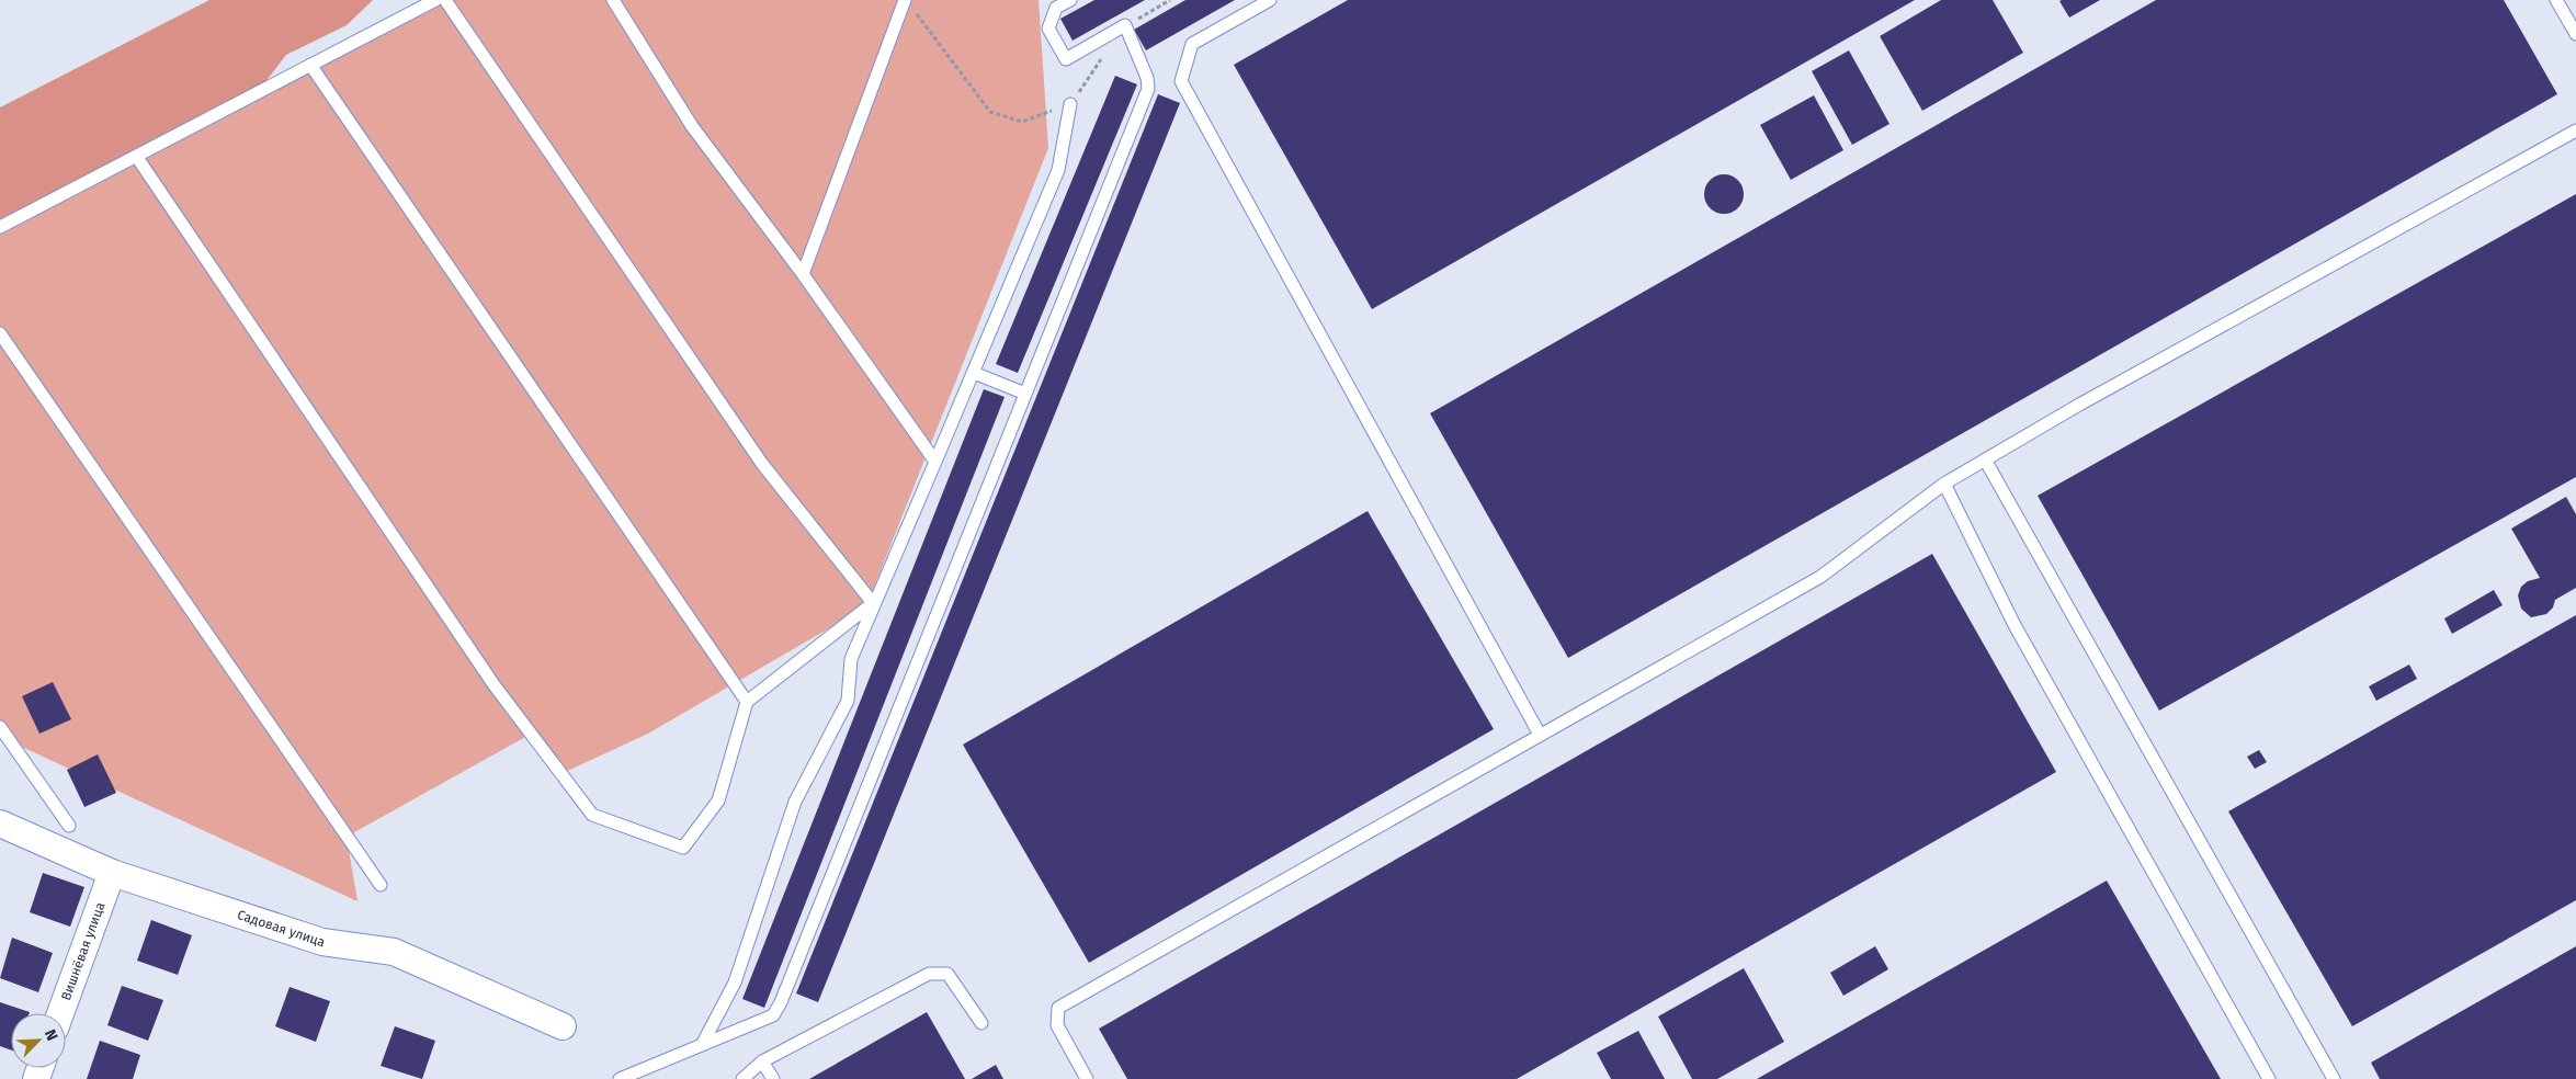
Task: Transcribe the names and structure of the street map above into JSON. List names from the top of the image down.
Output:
{
  "streets": {
    "street": ["Садовая улица", "Вишнёвая улица"]
  },
  "crossings": [
    ["Садовая улица", "Вишнёвая улица"]
  ],
  "north": "top right"
}
